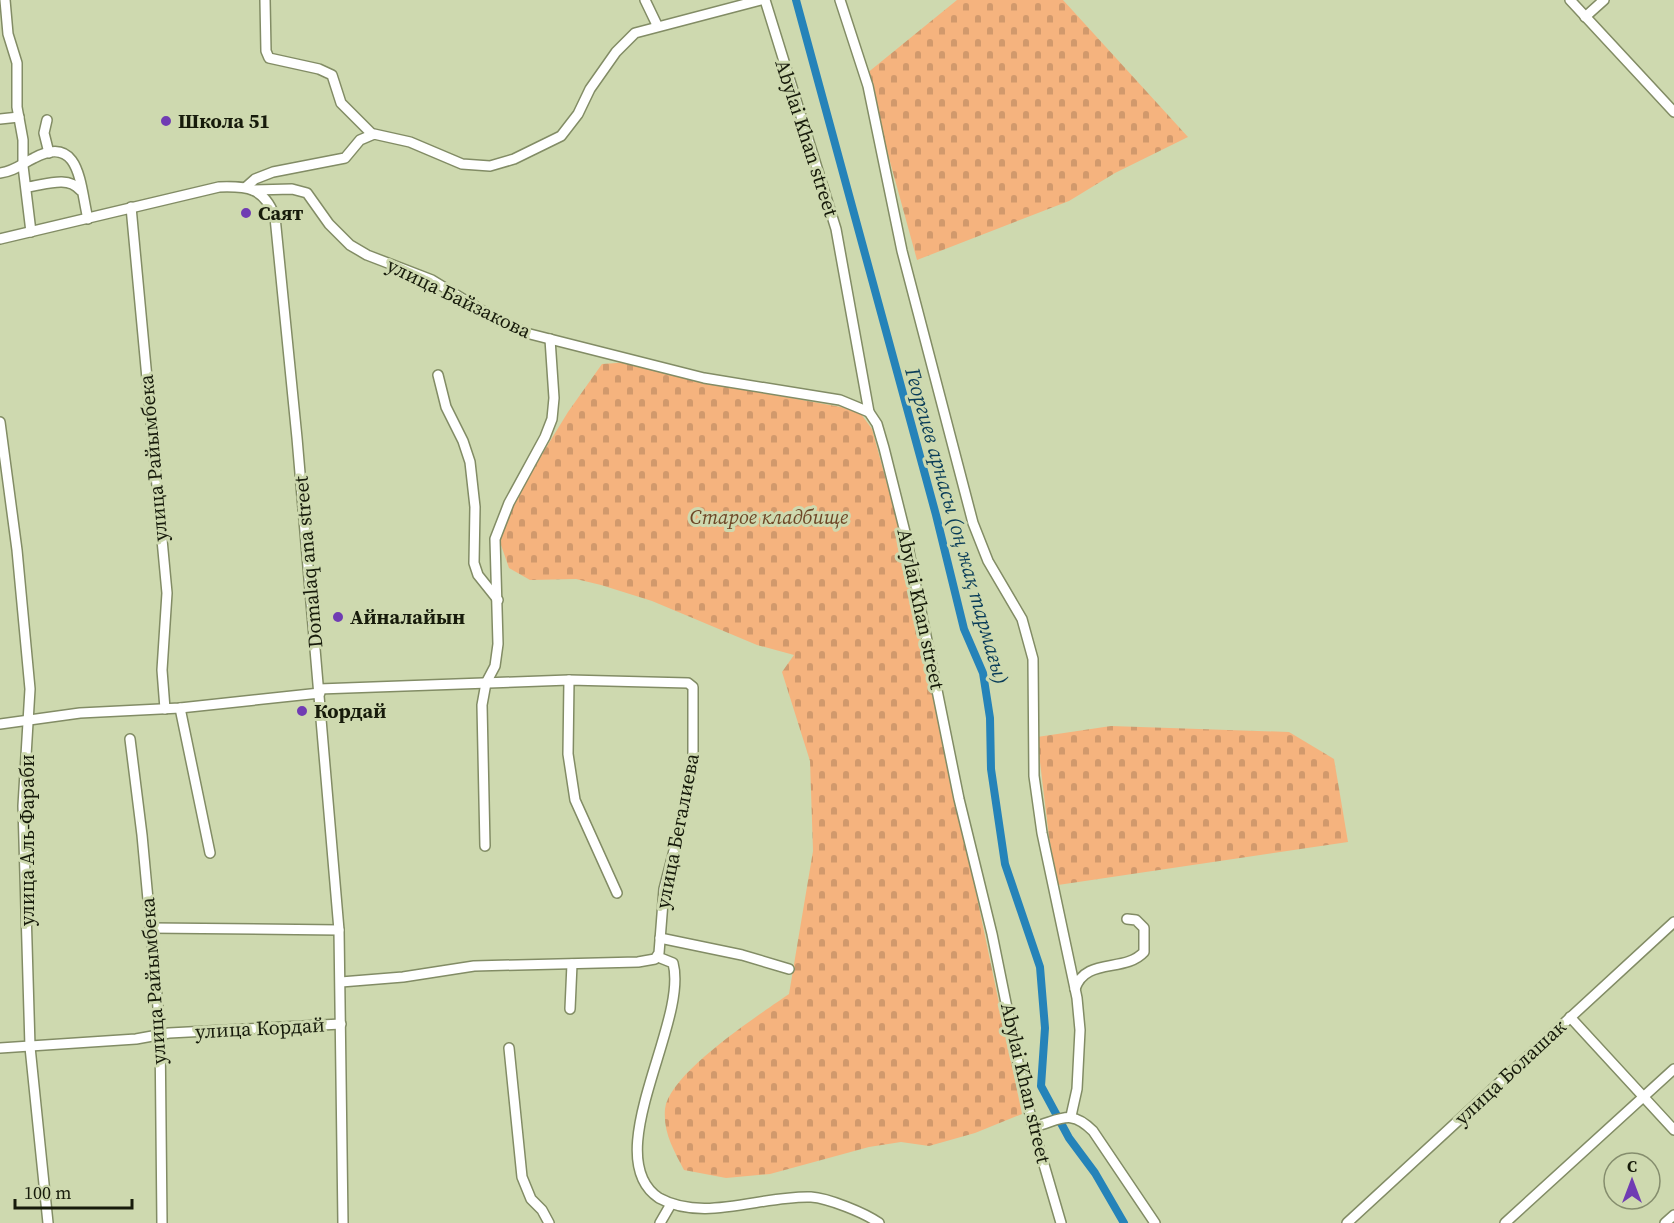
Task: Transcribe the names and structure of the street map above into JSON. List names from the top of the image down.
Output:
{
  "streets": {
    "street": [
      "Abylai Khan street",
      "улица Байзакова",
      "улица Райымбека",
      "Domalaq ana street",
      "улица Бегалиева",
      "улица Аль-Фараби",
      "улица Кордай",
      "улица Болашак"
    ]
  },
  "crossings": [
    ["Abylai Khan street", "улица Байзакова"],
    ["улица Байзакова", "улица Райымбека"],
    ["улица Байзакова", "Domalaq ana street"],
    ["улица Байзакова", "улица Бегалиева"],
    ["улица Райымбека", "улица Бегалиева"],
    ["улица Райымбека", "улица Кордай"],
    ["Domalaq ana street", "улица Бегалиева"],
    ["Domalaq ana street", "улица Кордай"],
    ["улица Бегалиева", "улица Аль-Фараби"],
    ["улица Аль-Фараби", "улица Кордай"]
  ],
  "water": ["Георгиев арнасы (оң жақ тармағы)"],
  "parks": ["Старое кладбище"],
  "places": [
    "Школа 51",
    "Саят",
    "Айналайын",
    "Кордай"
  ],
  "scale_bar": "100 m",
  "north": "top"
}
